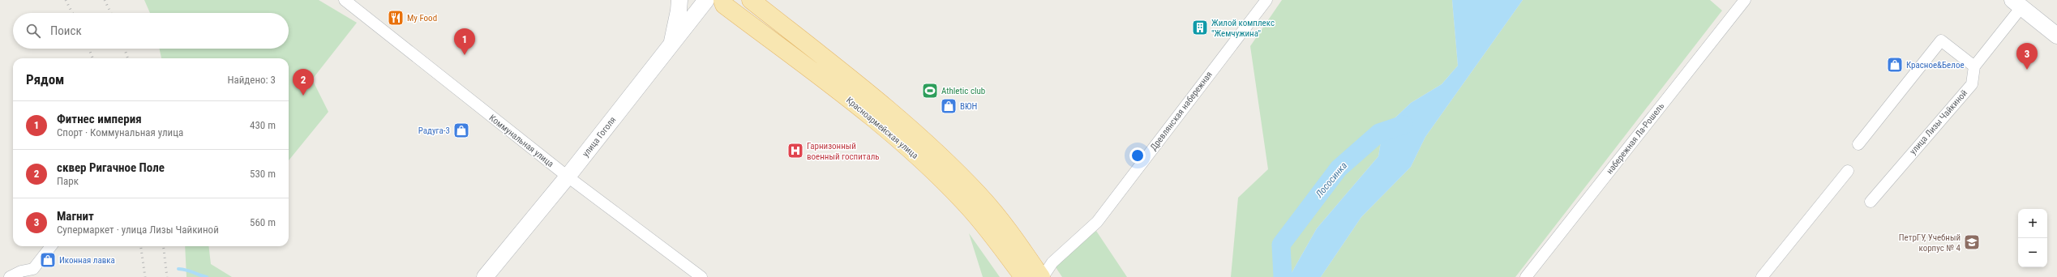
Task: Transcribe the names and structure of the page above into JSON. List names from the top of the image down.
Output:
{
  "streets": {
    "main road": ["Красноармейская улица", "улица Гоголя"],
    "street": [
      "Древлянская набережная",
      "улица Лизы Чайкиной",
      "набережная Ла-Рошель",
      "Коммунальная улица"
    ]
  },
  "crossings": [
    ["Древлянская набережная", "Красноармейская улица"],
    ["улица Гоголя", "Коммунальная улица"]
  ],
  "water": ["Лососинка"],
  "places": {
    "restaurant": ["My Food"],
    "building": ["Жилой комплекс \"Жемчужина\""],
    "shop": [
      "Красное&Белое",
      "ВЮН",
      "Радуга-3",
      "Иконная лавка"
    ],
    "sports": ["Athletic club"],
    "hospital": ["Гарнизонный военный госпиталь"],
    "school or university": ["ПетрГУ, Учебный корпус № 4"]
  },
  "page": {
    "search": "Поиск",
    "pins": ["1", "3", "2"],
    "heading": ["Рядом", "Найдено: 3"],
    "list": [
      {
        "mark": "1",
        "name": "Фитнес империя",
        "note": "Спорт · Коммунальная улица",
        "value": "430 m"
      },
      {
        "mark": "2",
        "name": "сквер Ригачное Поле",
        "note": "Парк",
        "value": "530 m"
      },
      {
        "mark": "3",
        "name": "Магнит",
        "note": "Супермаркет · улица Лизы Чайкиной",
        "value": "560 m"
      }
    ],
    "map_buttons": ["+", "−"]
  }
}
